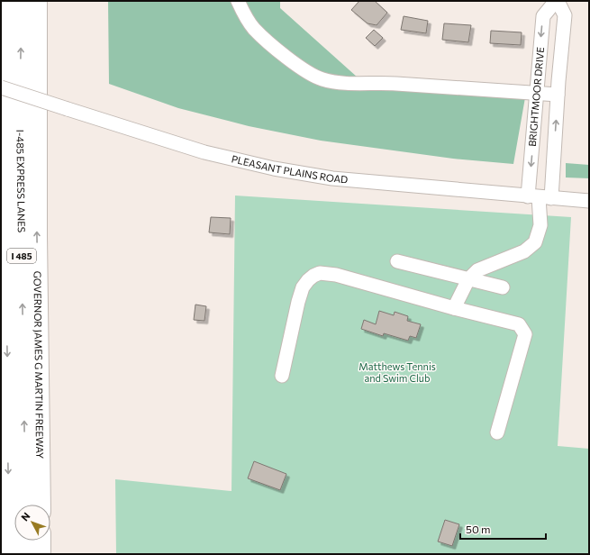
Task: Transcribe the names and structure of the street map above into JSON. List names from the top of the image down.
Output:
{
  "streets": {
    "highway": ["I-485 EXPRESS LANES", "I 485", "GOVERNOR JAMES G MARTIN FREEWAY"],
    "street": ["BRIGHTMOOR DRIVE", "PLEASANT PLAINS ROAD"]
  },
  "crossings": [
    ["BRIGHTMOOR DRIVE", "PLEASANT PLAINS ROAD"]
  ],
  "parks": ["Matthews Tennis and Swim Club"],
  "scale_bar": "50 m",
  "north": "top left"
}
